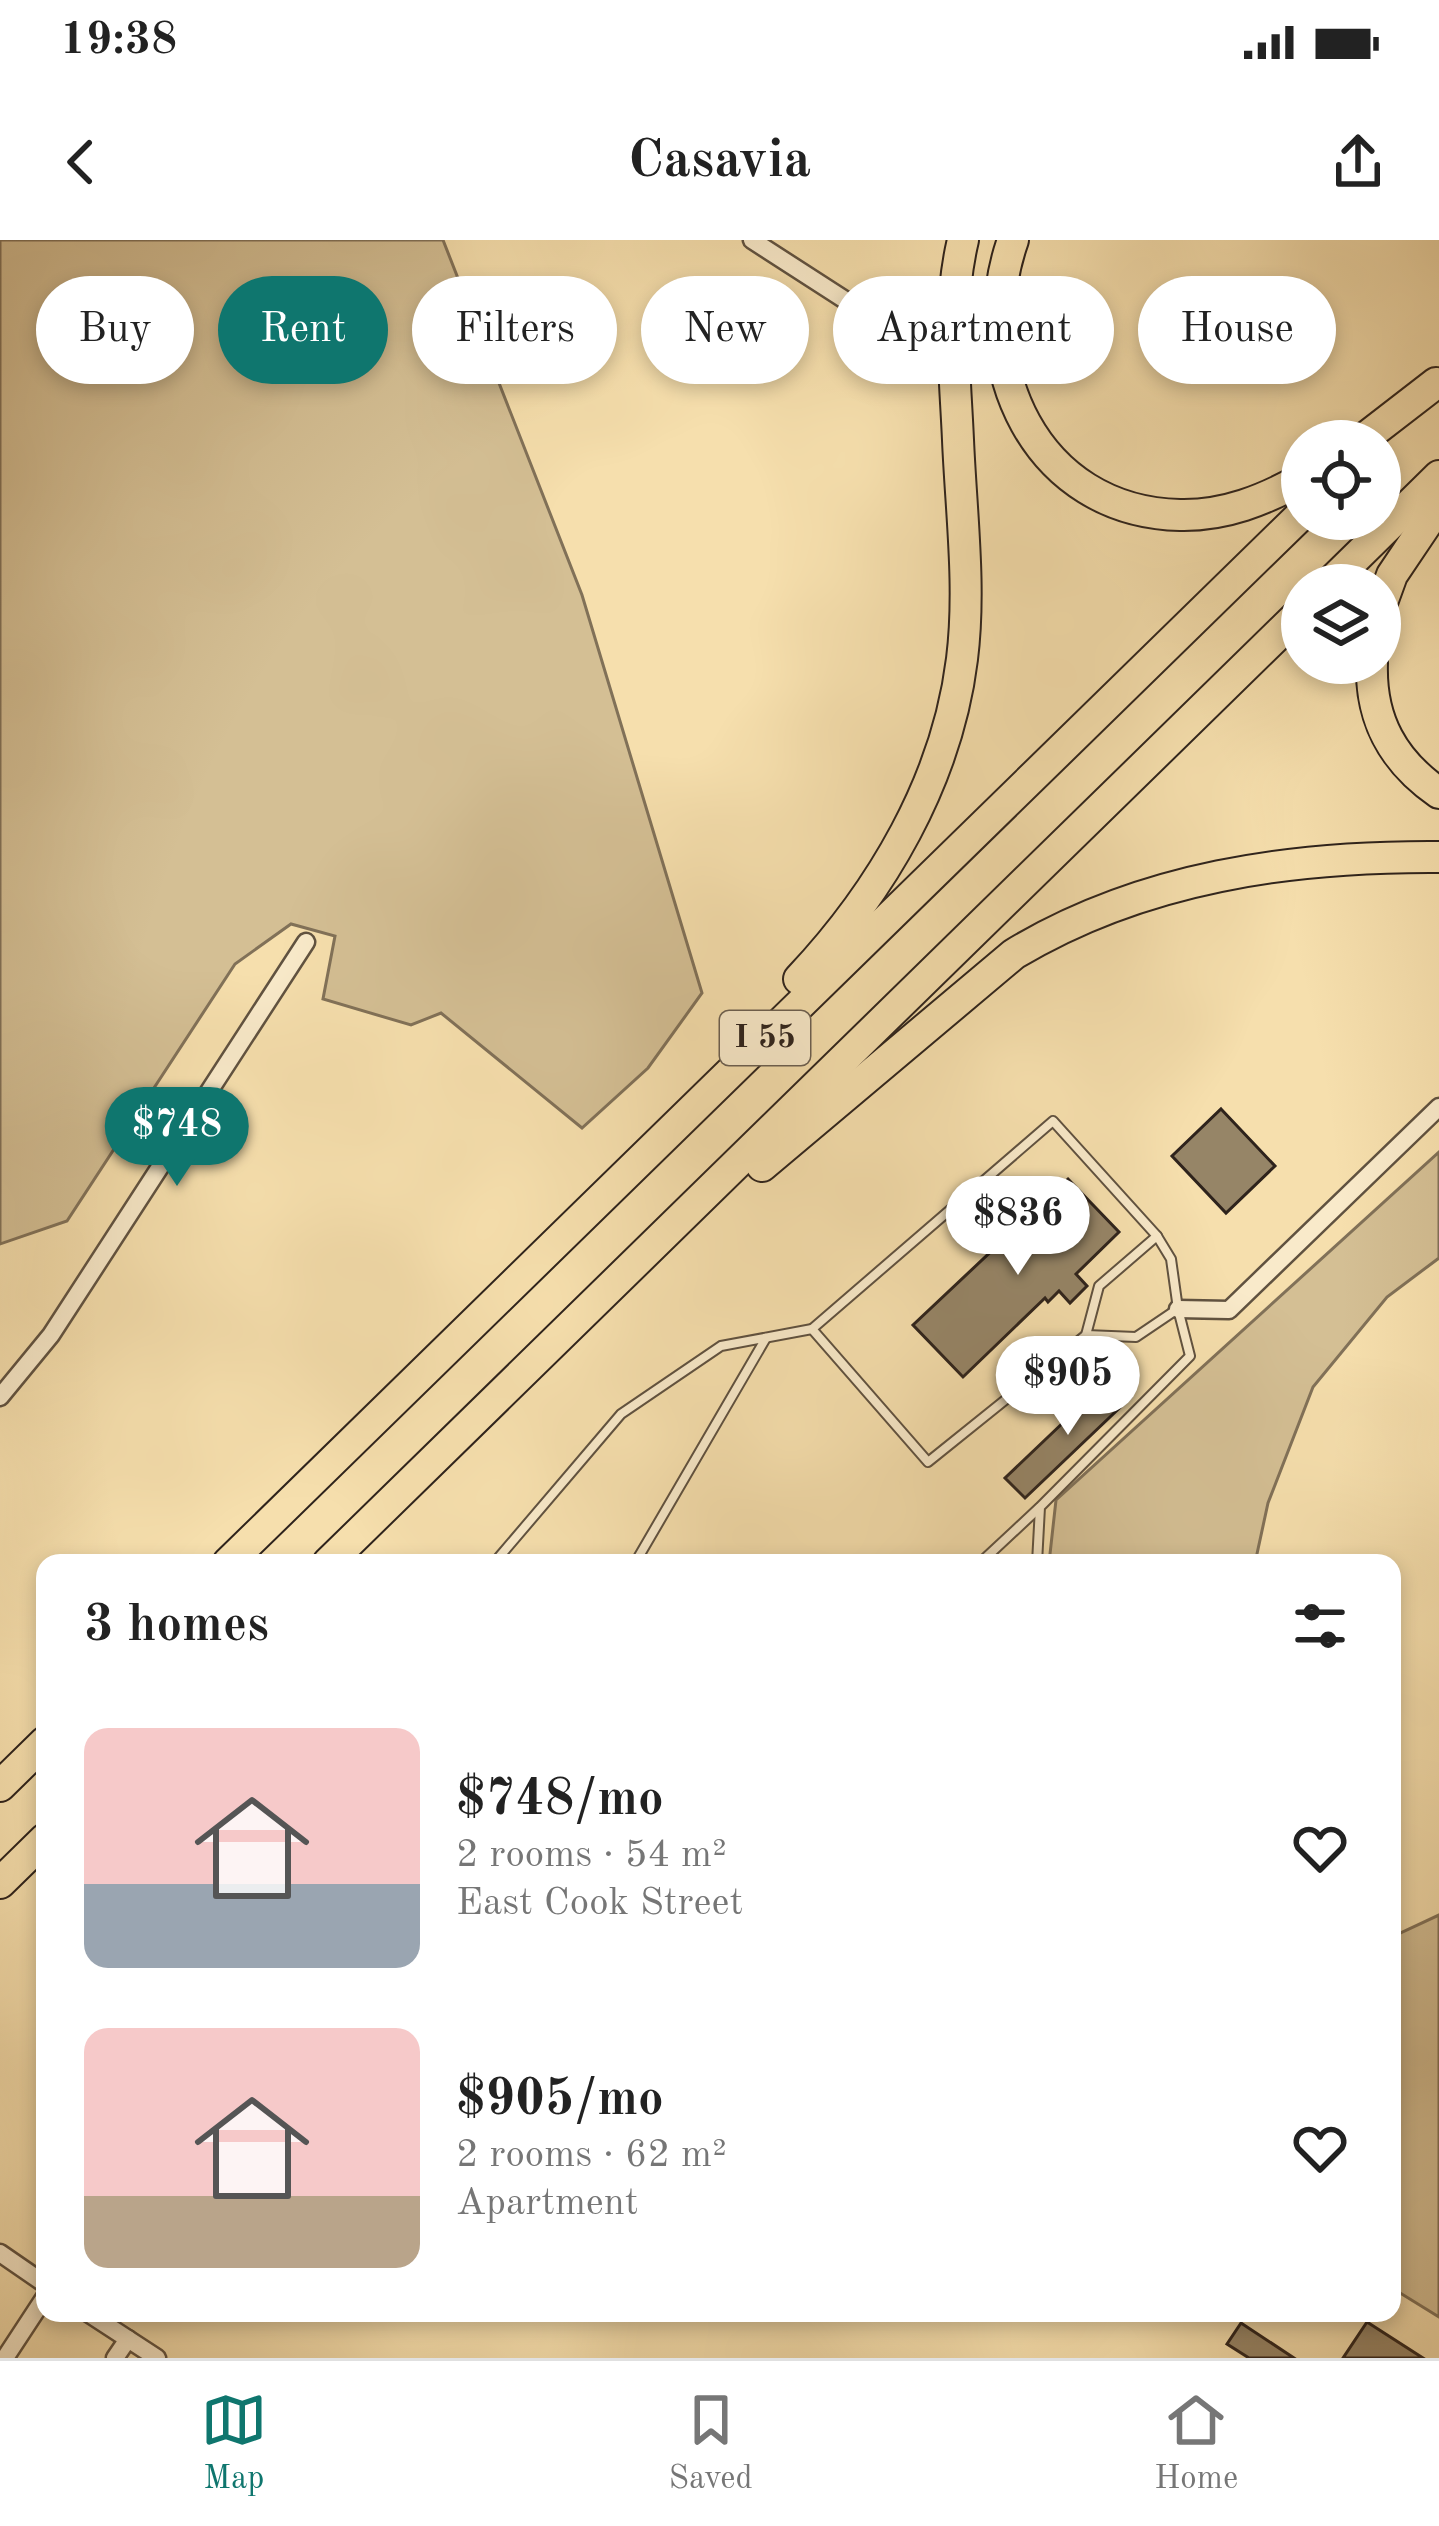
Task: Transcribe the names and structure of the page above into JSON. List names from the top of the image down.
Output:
{
  "streets": {
    "highway": ["I 55"]
  },
  "page": {
    "status": "19:38",
    "header": "Casavia",
    "chip": [
      "Buy",
      "Rent",
      "Filters",
      "New",
      "Apartment",
      "House"
    ],
    "price": ["$748", "$836", "$905"],
    "heading": "3 homes",
    "list": [
      {
        "name": "$748/mo",
        "note": "2 rooms · 54 m² · East Cook Street"
      },
      {
        "name": "$905/mo",
        "note": "2 rooms · 62 m² · Apartment"
      }
    ],
    "tabs": ["Map", "Saved", "Home"]
  }
}
